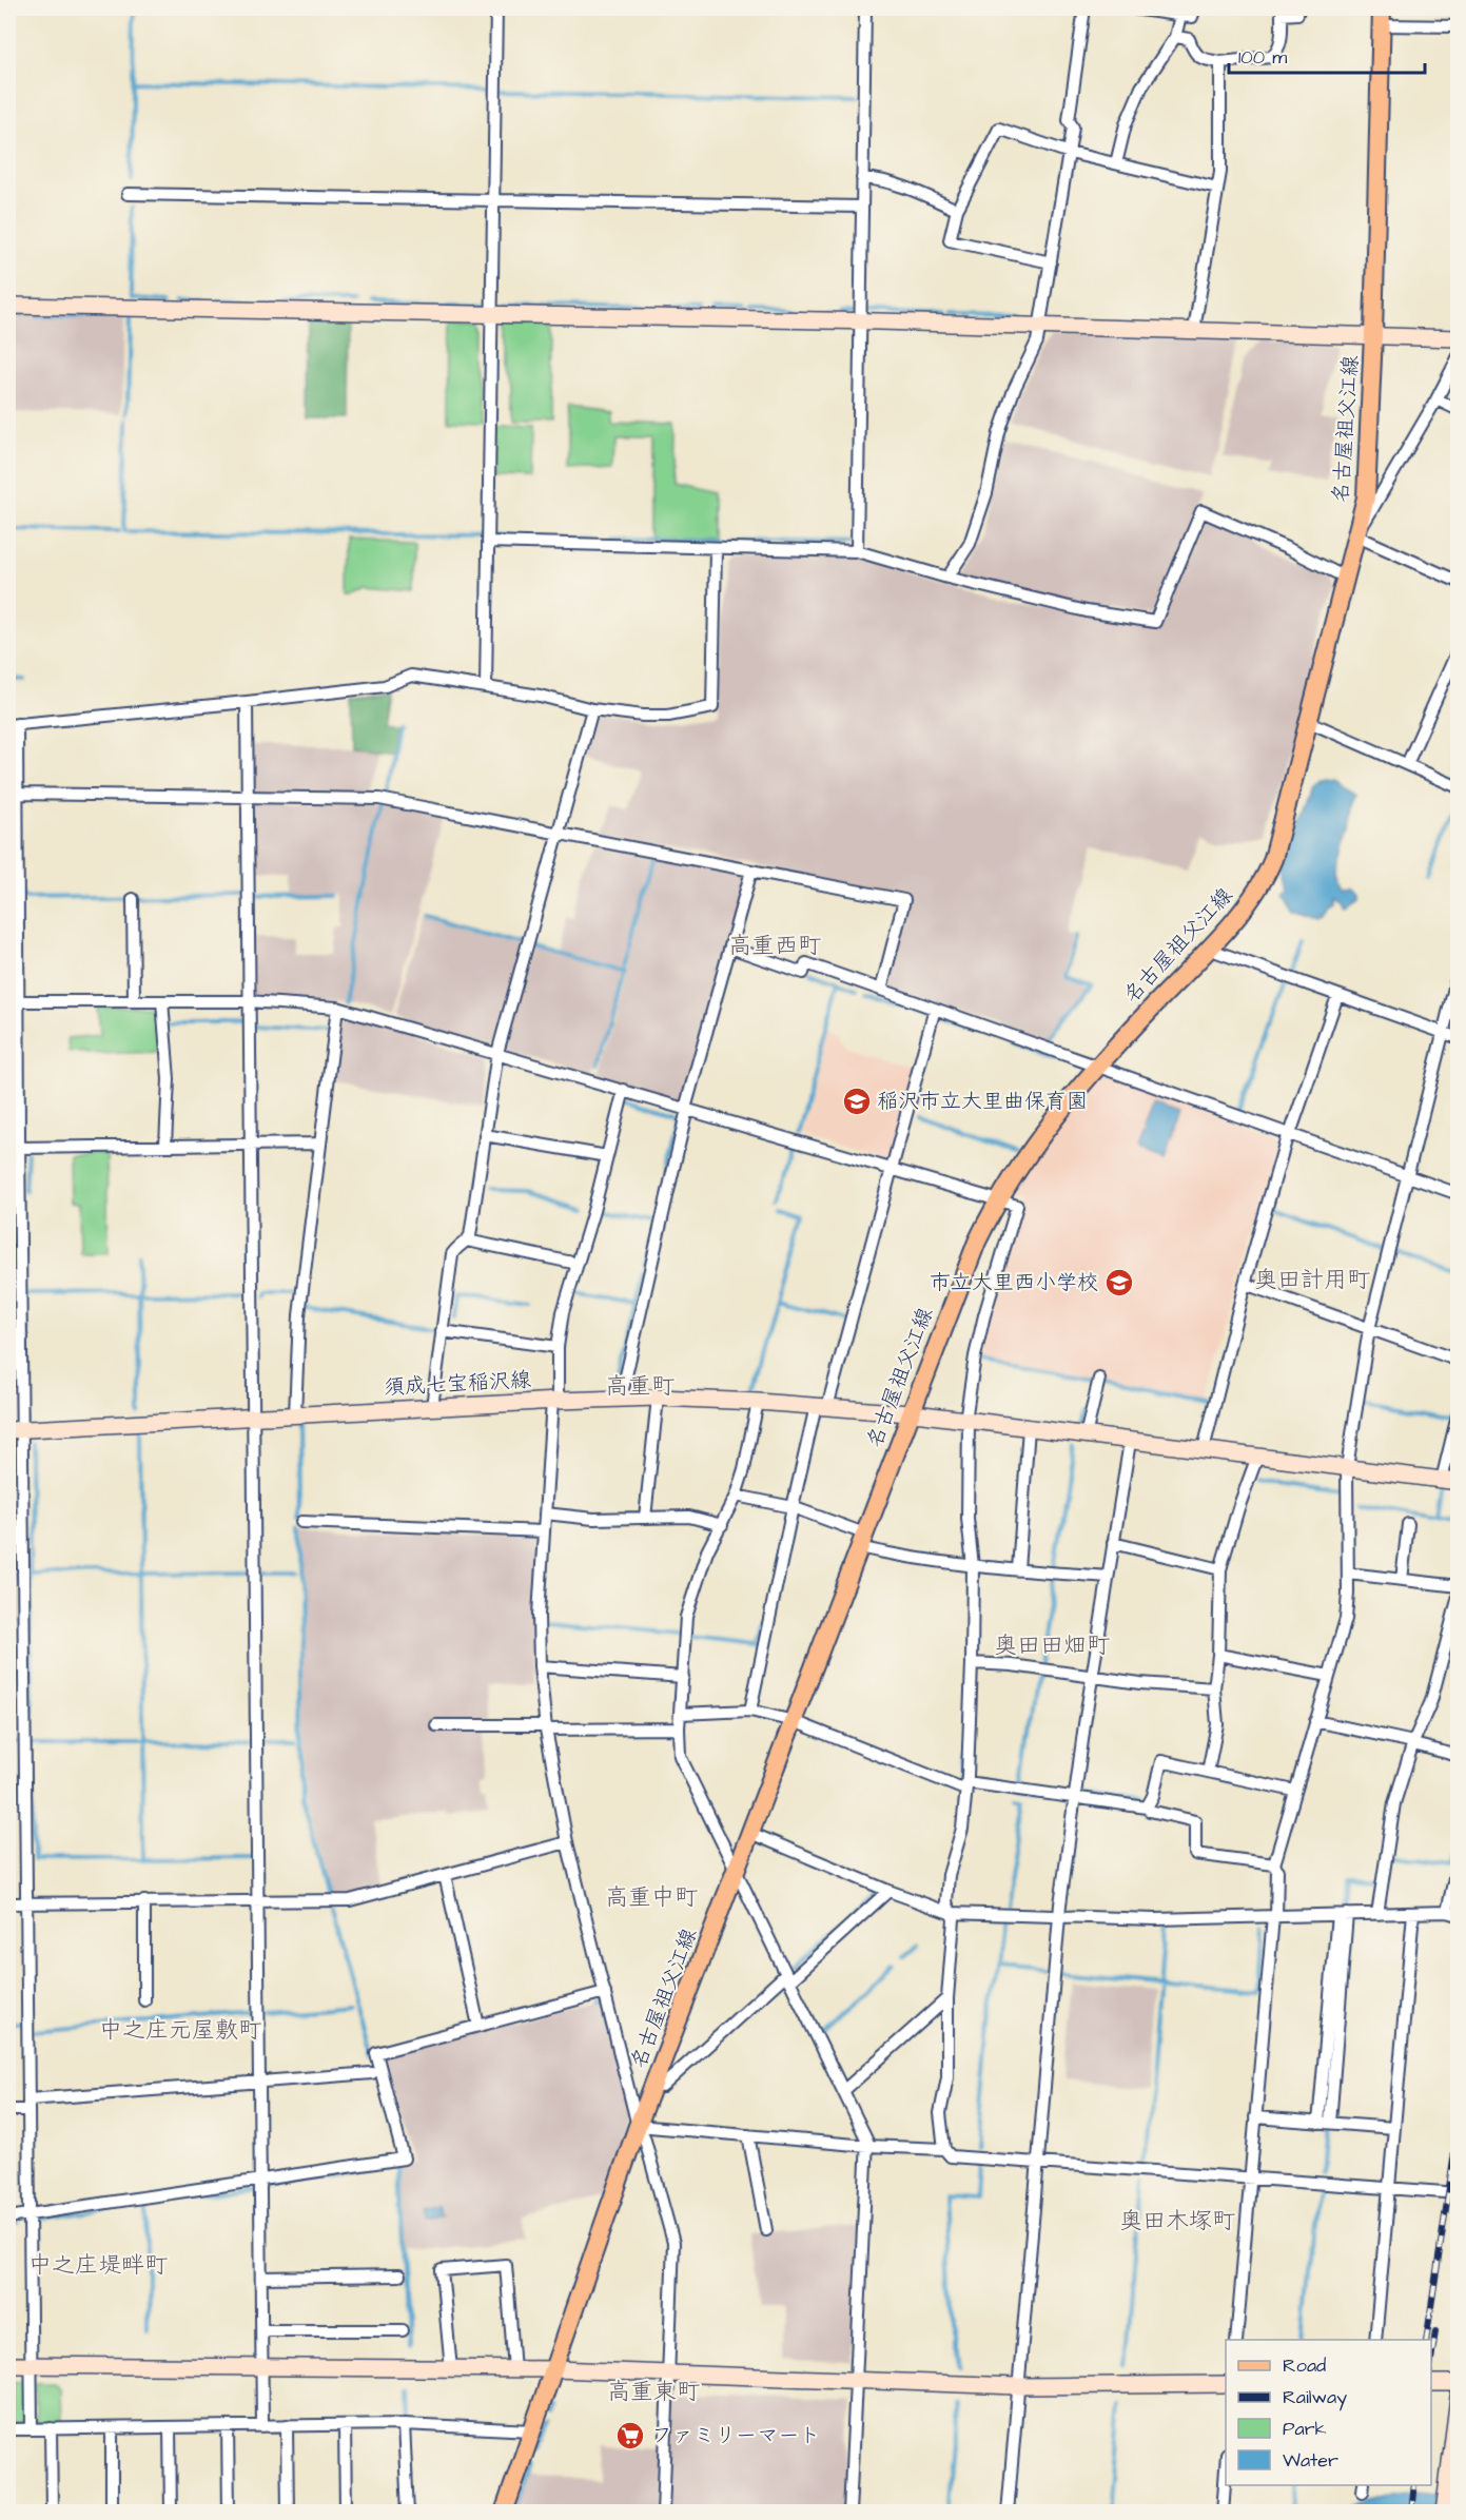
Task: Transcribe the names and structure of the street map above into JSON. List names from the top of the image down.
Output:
{
  "streets": {
    "main road": ["名古屋祖父江線"],
    "street": ["須成七宝稲沢線"]
  },
  "crossings": [
    ["名古屋祖父江線", "須成七宝稲沢線"]
  ],
  "districts": [
    "高重西町",
    "奥田計用町",
    "高重町",
    "奥田田畑町",
    "高重中町",
    "中之庄元屋敷町",
    "奥田木塚町",
    "中之庄堤畔町",
    "高重東町"
  ],
  "places": {
    "school or university": ["稲沢市立大里曲保育園", "市立大里西小学校"],
    "supermarket": ["ファミリーマート"]
  },
  "legend": [
    "Road",
    "Railway",
    "Park",
    "Water"
  ],
  "scale_bar": "100 m"
}
